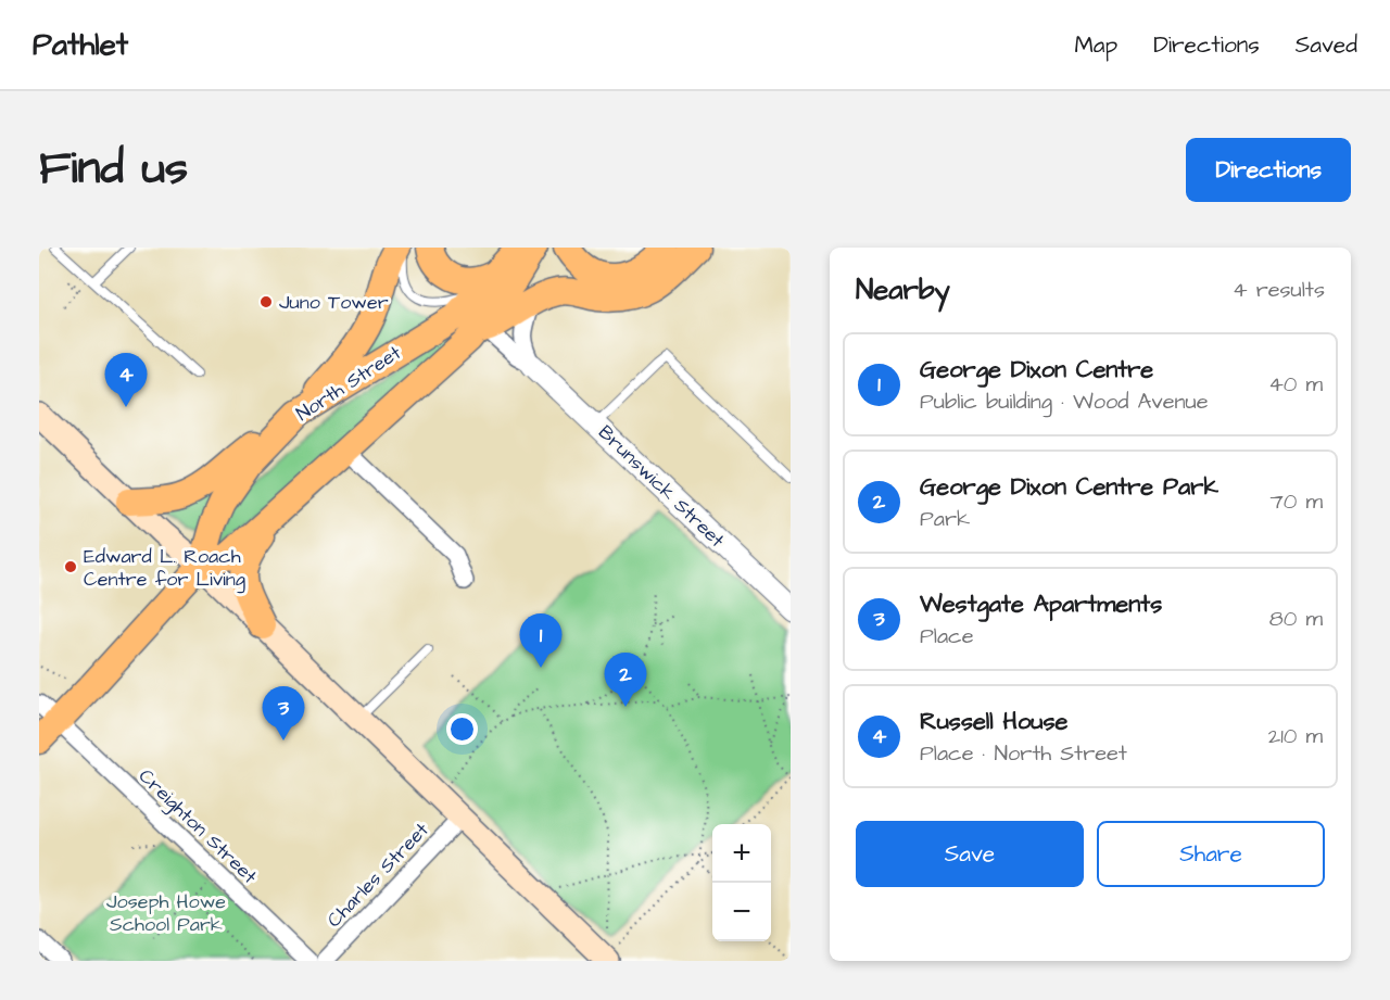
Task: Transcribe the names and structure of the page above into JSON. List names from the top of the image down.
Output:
{
  "streets": {
    "main road": ["North Street"],
    "street": ["Brunswick Street", "Creighton Street", "Charles Street"]
  },
  "crossings": [
    ["North Street", "Brunswick Street"],
    ["North Street", "Creighton Street"]
  ],
  "parks": ["Joseph Howe School Park"],
  "places": ["Juno Tower", "Edward L. Roach Centre for Living"],
  "page": {
    "header": "Pathlet",
    "nav": ["Map", "Directions", "Saved"],
    "title": "Find us",
    "buttons": [
      "Directions",
      ["Save", "Share"]
    ],
    "heading": ["Nearby", "4 results"],
    "list": [
      {
        "mark": "1",
        "name": "George Dixon Centre",
        "note": "Public building · Wood Avenue",
        "value": "40 m"
      },
      {
        "mark": "2",
        "name": "George Dixon Centre Park",
        "note": "Park",
        "value": "70 m"
      },
      {
        "mark": "3",
        "name": "Westgate Apartments",
        "note": "Place",
        "value": "80 m"
      },
      {
        "mark": "4",
        "name": "Russell House",
        "note": "Place · North Street",
        "value": "210 m"
      }
    ],
    "pins": [
      "4",
      "1",
      "2",
      "3"
    ],
    "map_buttons": ["+", "−"]
  }
}
